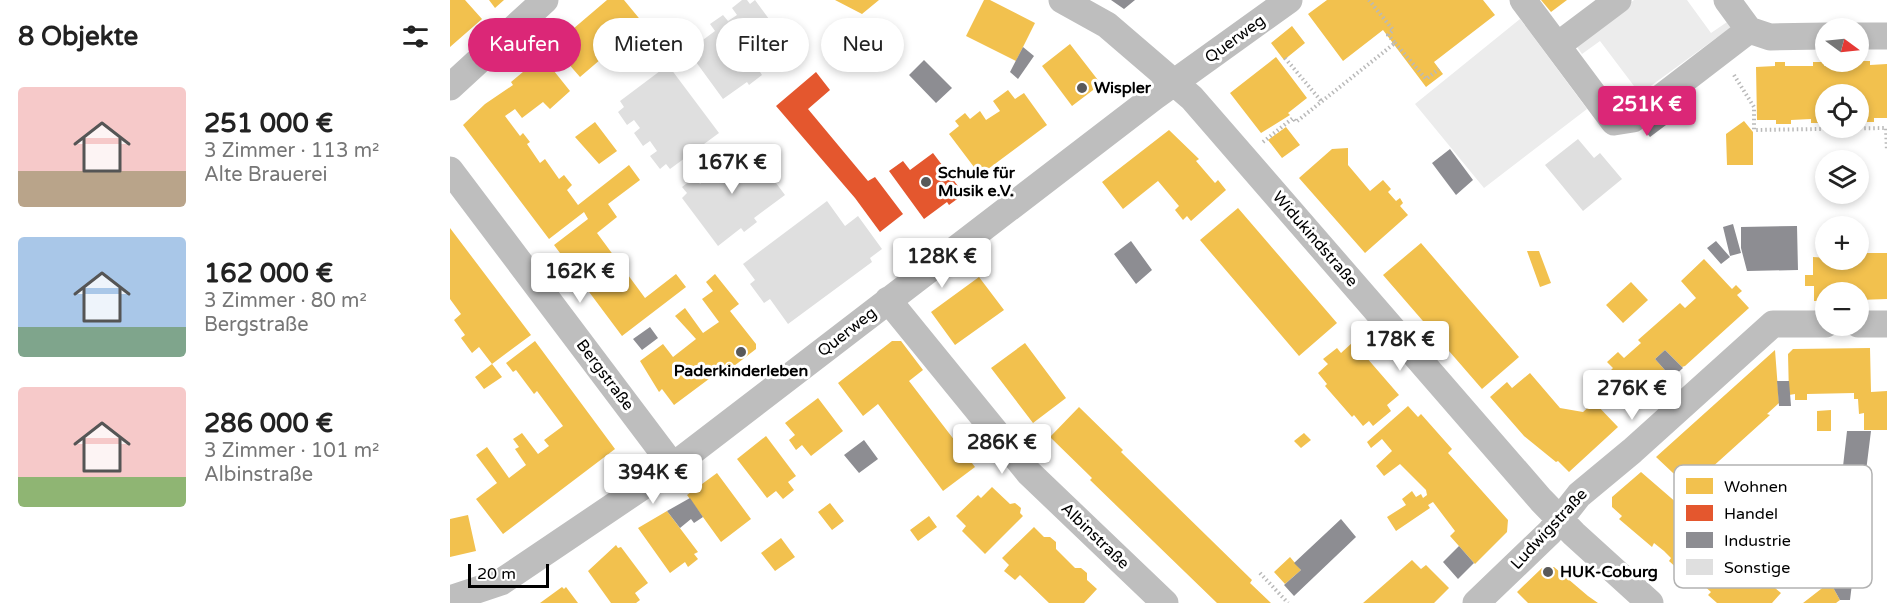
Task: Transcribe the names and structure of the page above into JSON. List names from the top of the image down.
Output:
{
  "streets": {
    "street": [
      "Querweg",
      "Widukindstraße",
      "Bergstraße",
      "Ludwigstraße",
      "Albinstraße"
    ]
  },
  "crossings": [
    ["Querweg", "Widukindstraße"],
    ["Querweg", "Bergstraße"],
    ["Querweg", "Albinstraße"],
    ["Widukindstraße", "Ludwigstraße"]
  ],
  "places": [
    "Wispler",
    "Schule für Musik e.V.",
    "Paderkinderleben",
    "HUK-Coburg"
  ],
  "legend": [
    "Wohnen",
    "Handel",
    "Industrie",
    "Sonstige"
  ],
  "scale_bar": "20 m",
  "north": "right",
  "page": {
    "heading": "8 Objekte",
    "map_buttons": ["+", "−"],
    "chip": [
      "Kaufen",
      "Mieten",
      "Filter",
      "Neu"
    ],
    "list": [
      {
        "name": "251 000 €",
        "note": "3 Zimmer · 113 m² · Alte Brauerei"
      },
      {
        "name": "162 000 €",
        "note": "3 Zimmer · 80 m² · Bergstraße"
      },
      {
        "name": "286 000 €",
        "note": "3 Zimmer · 101 m² · Albinstraße"
      }
    ],
    "price": [
      "251K €",
      "167K €",
      "128K €",
      "162K €",
      "178K €",
      "276K €",
      "286K €",
      "394K €"
    ],
    "scale": "20 m"
  }
}
